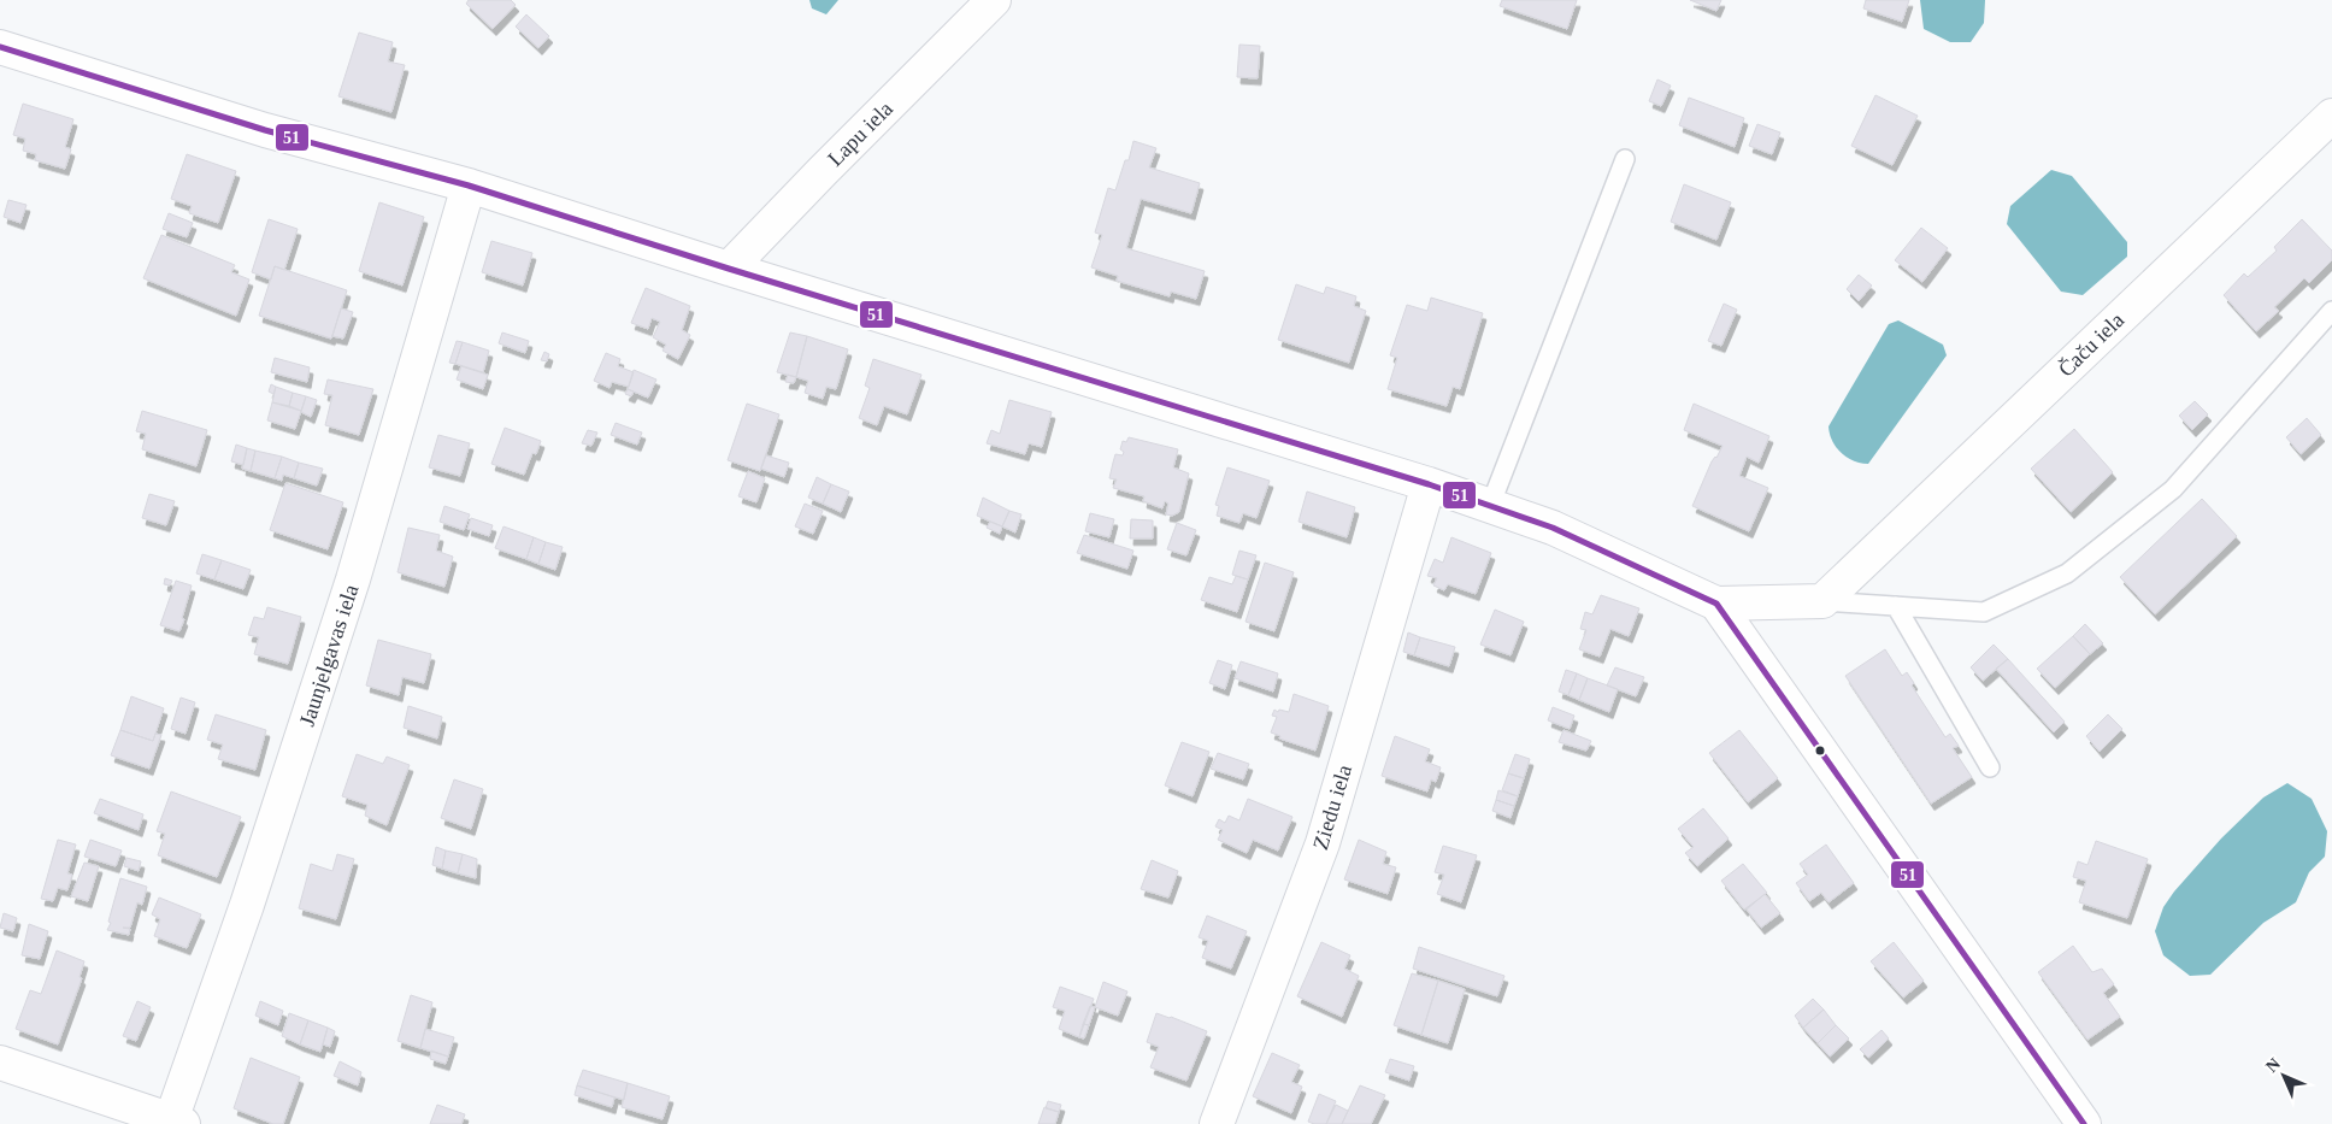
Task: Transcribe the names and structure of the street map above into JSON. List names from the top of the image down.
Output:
{
  "streets": {
    "street": [
      "Lapu iela",
      "Čaču iela",
      "Jaunjelgavas iela",
      "Ziedu iela"
    ]
  },
  "lines": ["transit line 51"],
  "north": "top left"
}
